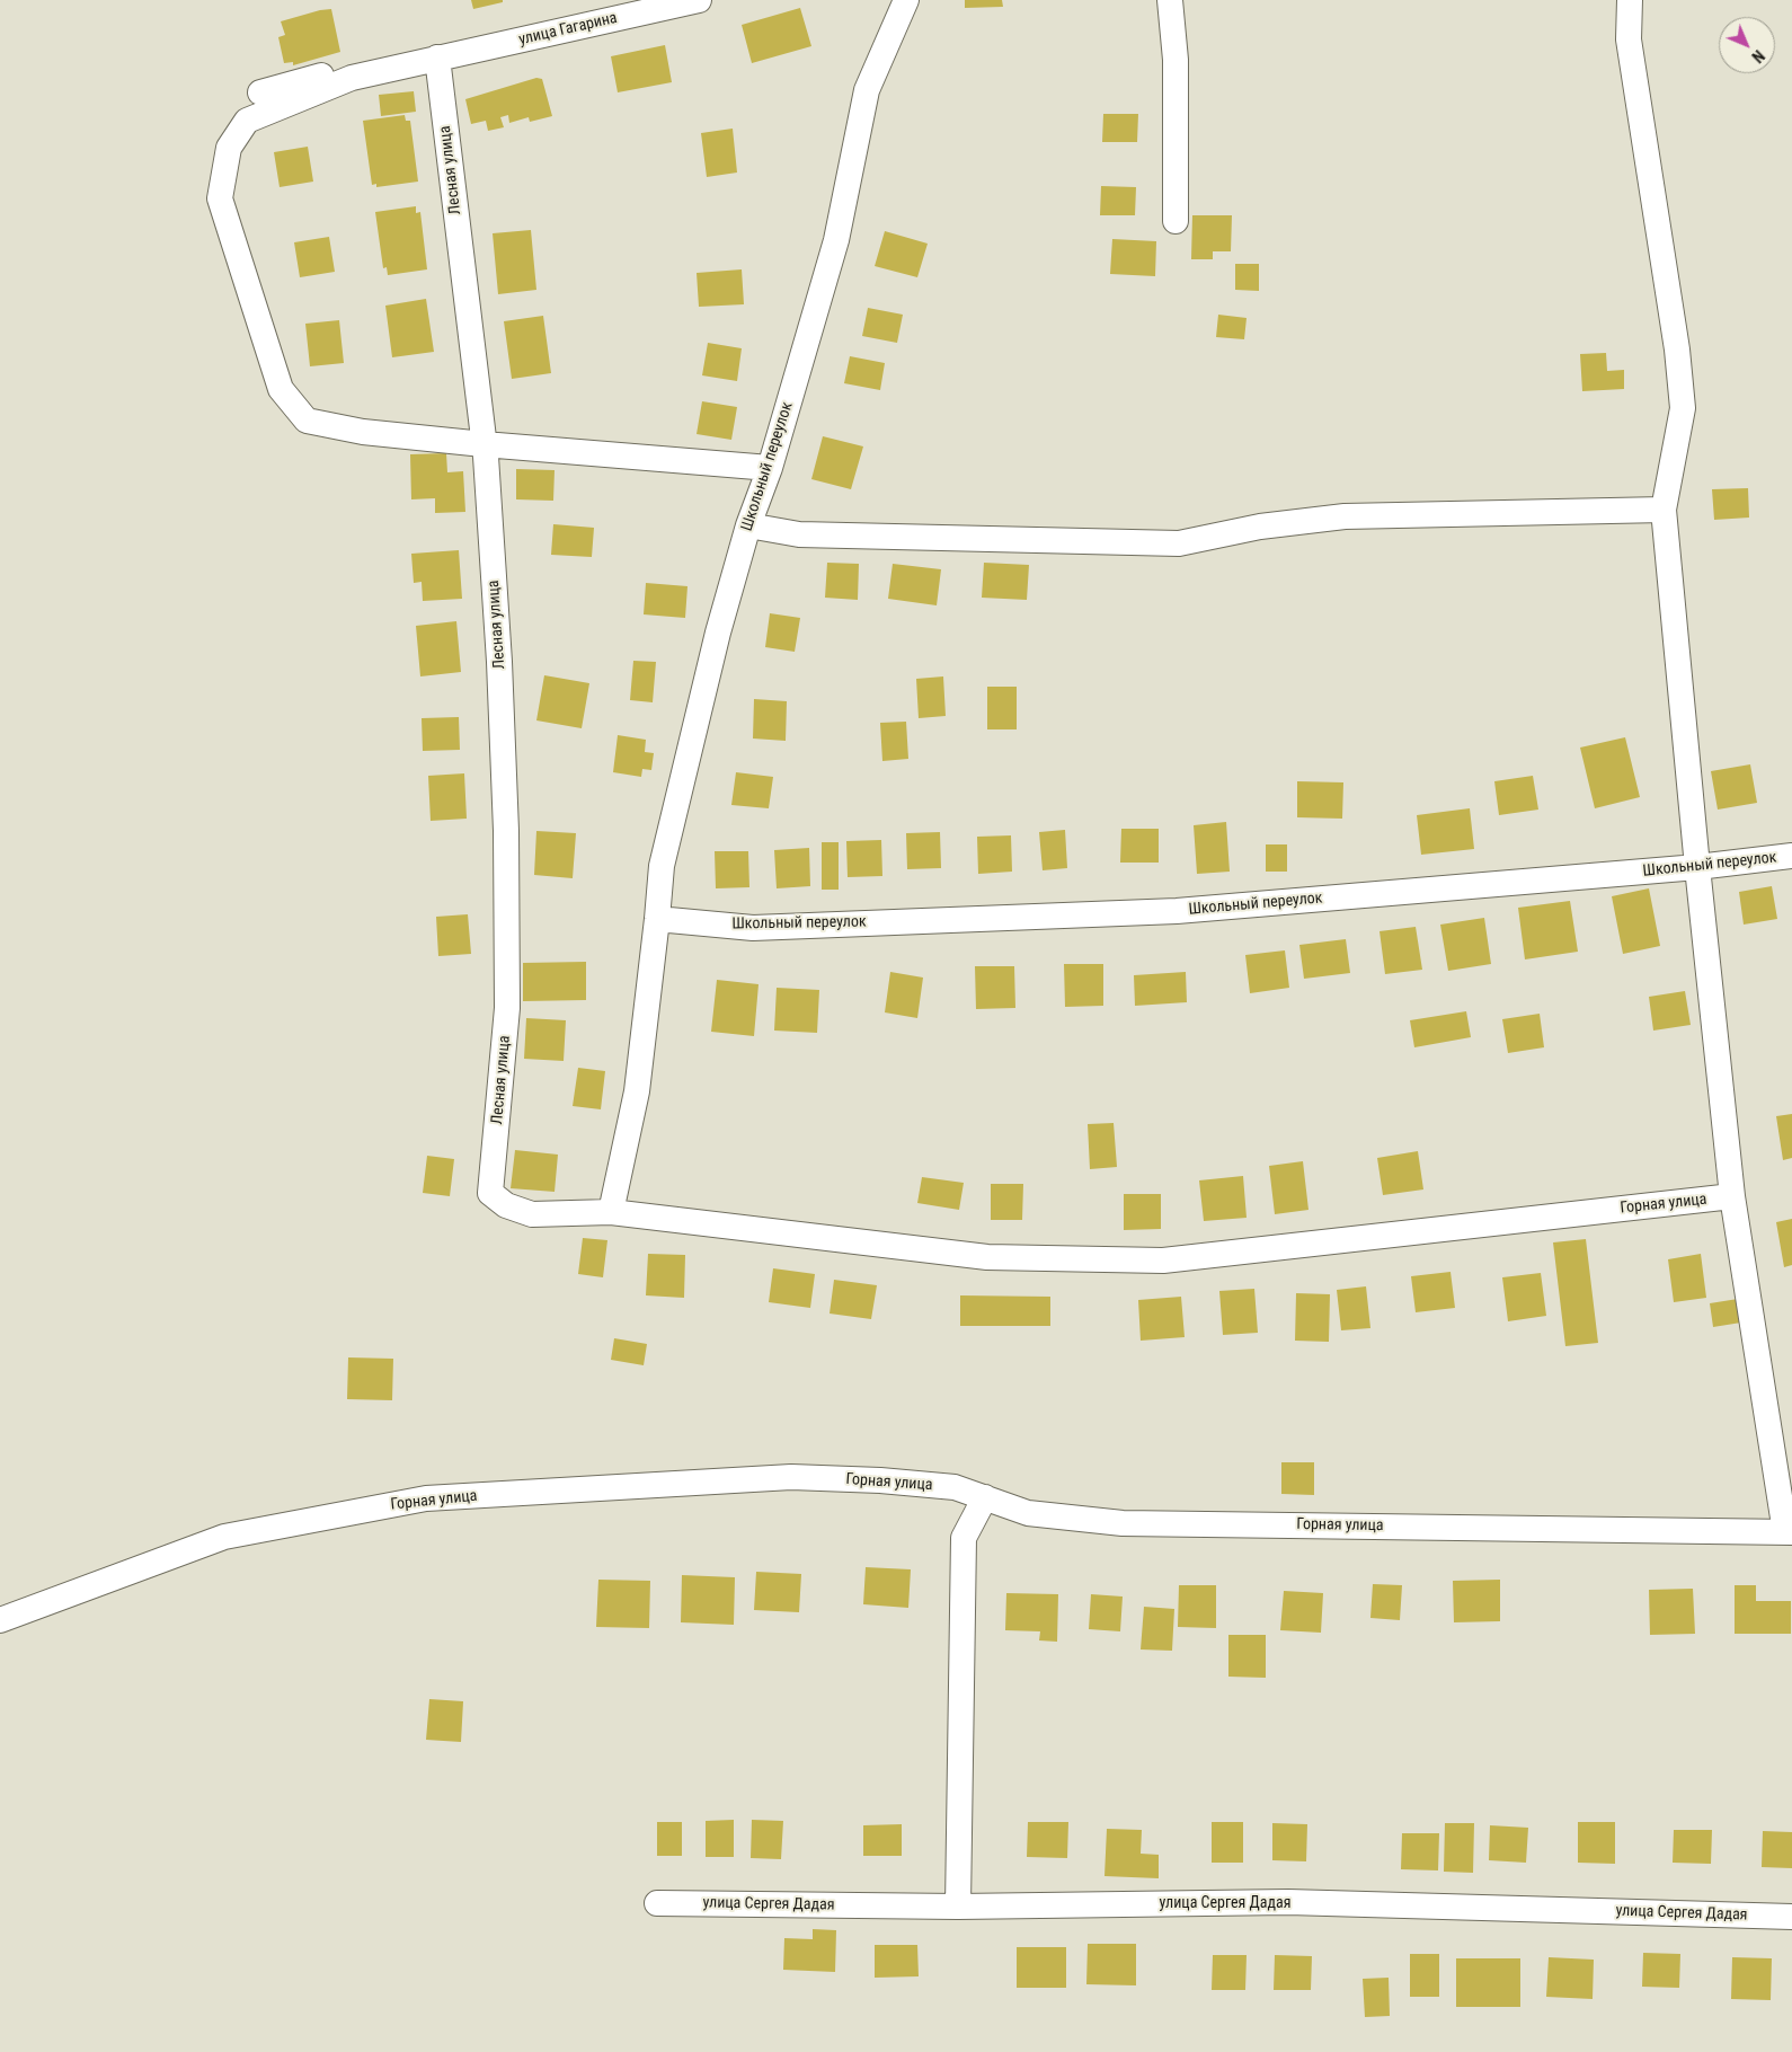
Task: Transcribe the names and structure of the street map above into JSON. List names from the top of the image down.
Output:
{
  "streets": {
    "street": [
      "улица Гагарина",
      "Лесная улица",
      "Школьный переулок",
      "Горная улица",
      "улица Сергея Дадая"
    ]
  },
  "crossings": [
    ["улица Гагарина", "Лесная улица"],
    ["Лесная улица", "Горная улица"]
  ],
  "north": "bottom right"
}
